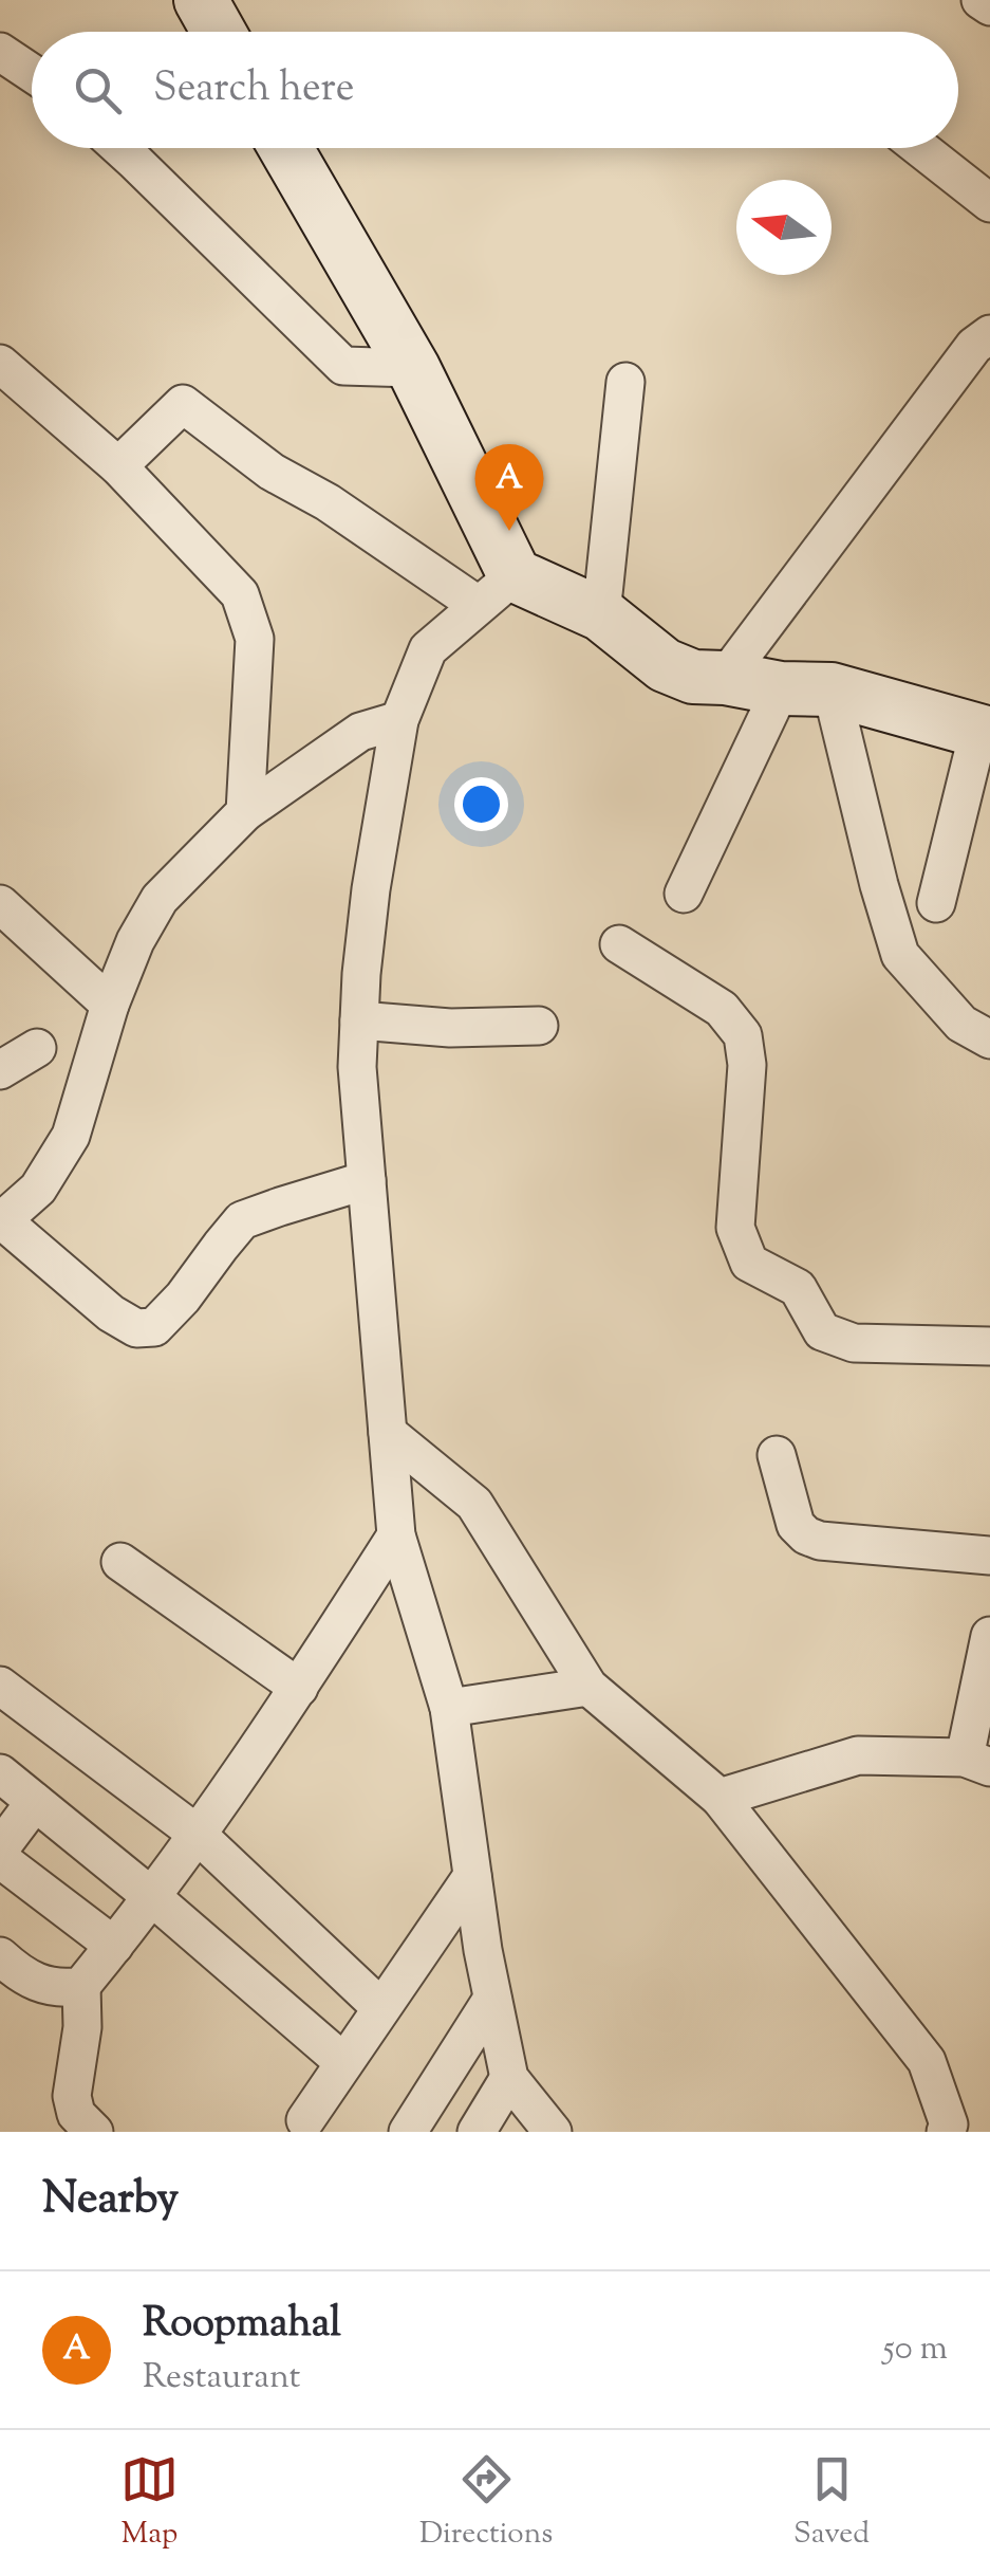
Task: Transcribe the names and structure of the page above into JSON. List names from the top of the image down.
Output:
{
  "north": "left",
  "page": {
    "search": "Search here",
    "pins": "A",
    "heading": "Nearby",
    "list": [
      {
        "mark": "A",
        "name": "Roopmahal",
        "note": "Restaurant",
        "value": "50 m"
      }
    ],
    "nav": ["Map", "Directions", "Saved"]
  }
}
